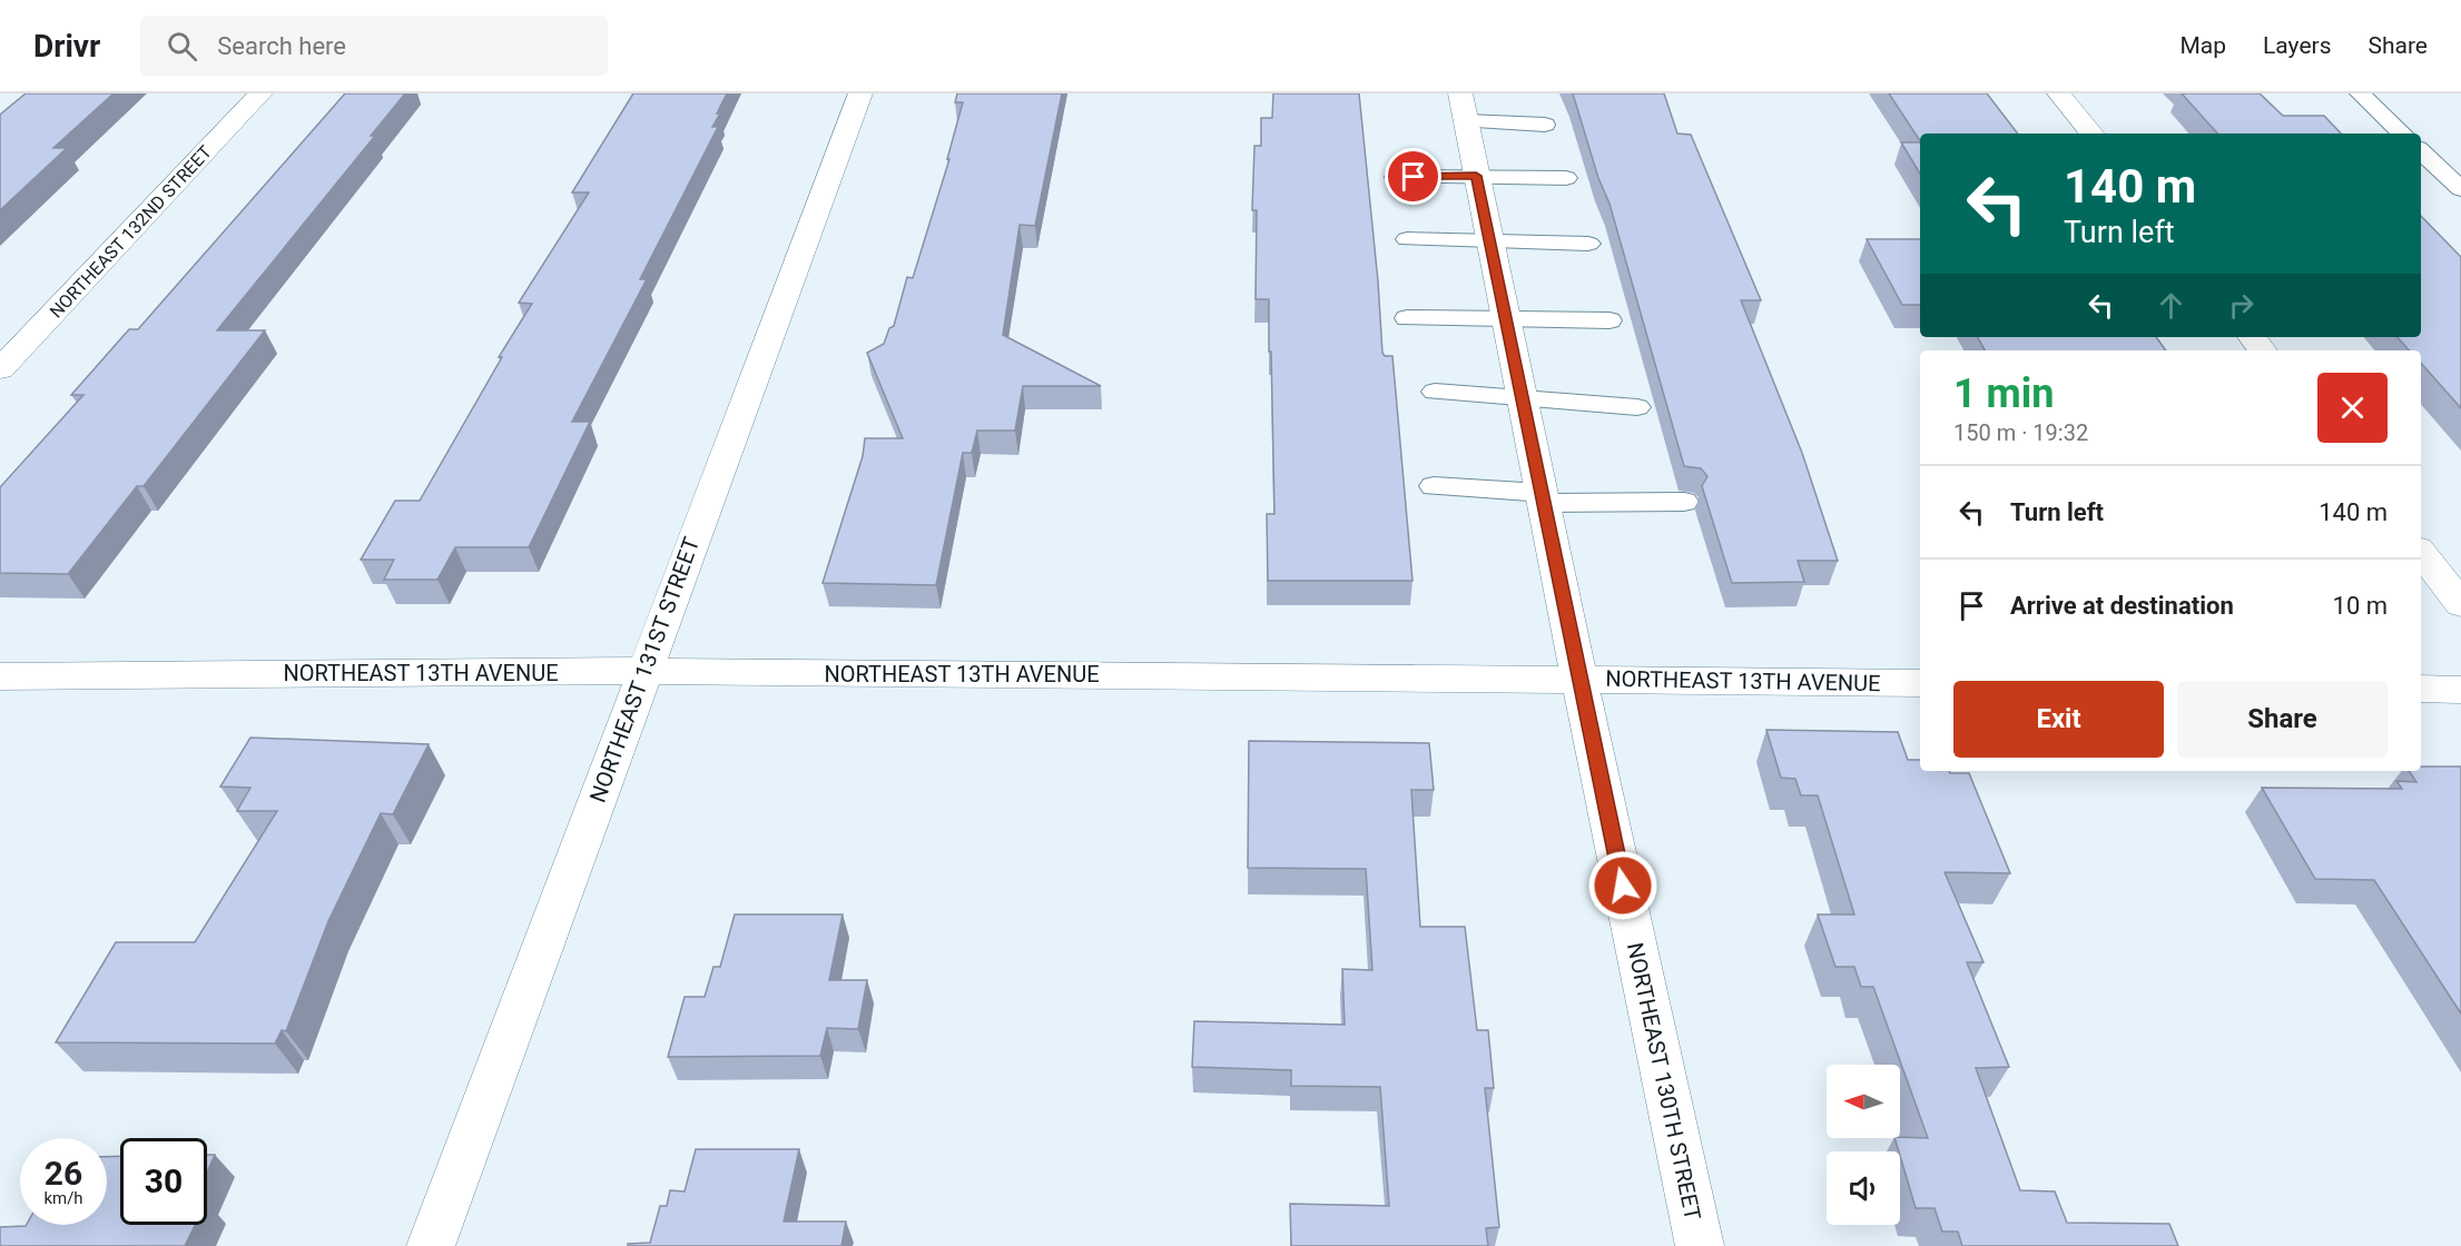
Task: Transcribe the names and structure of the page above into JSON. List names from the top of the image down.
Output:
{
  "streets": {
    "street": [
      "NORTHEAST 132ND STREET",
      "NORTHEAST 131ST STREET",
      "NORTHEAST 13TH AVENUE",
      "NORTHEAST 130TH STREET"
    ]
  },
  "crossings": [
    ["NORTHEAST 131ST STREET", "NORTHEAST 13TH AVENUE"],
    ["NORTHEAST 13TH AVENUE", "NORTHEAST 130TH STREET"]
  ],
  "north": "left",
  "page": {
    "header": "Drivr",
    "search": "Search here",
    "nav": ["Map", "Layers", "Share"],
    "turn": ["140 m", "Turn left"],
    "heading": ["1 min", "150 m · 19:32"],
    "list": [
      {
        "name": "Turn left",
        "value": "140 m"
      },
      {
        "name": "Arrive at destination",
        "value": "10 m"
      }
    ],
    "buttons": ["Exit", "Share"],
    "speed": "26 km/h",
    "limit": "30"
  }
}
